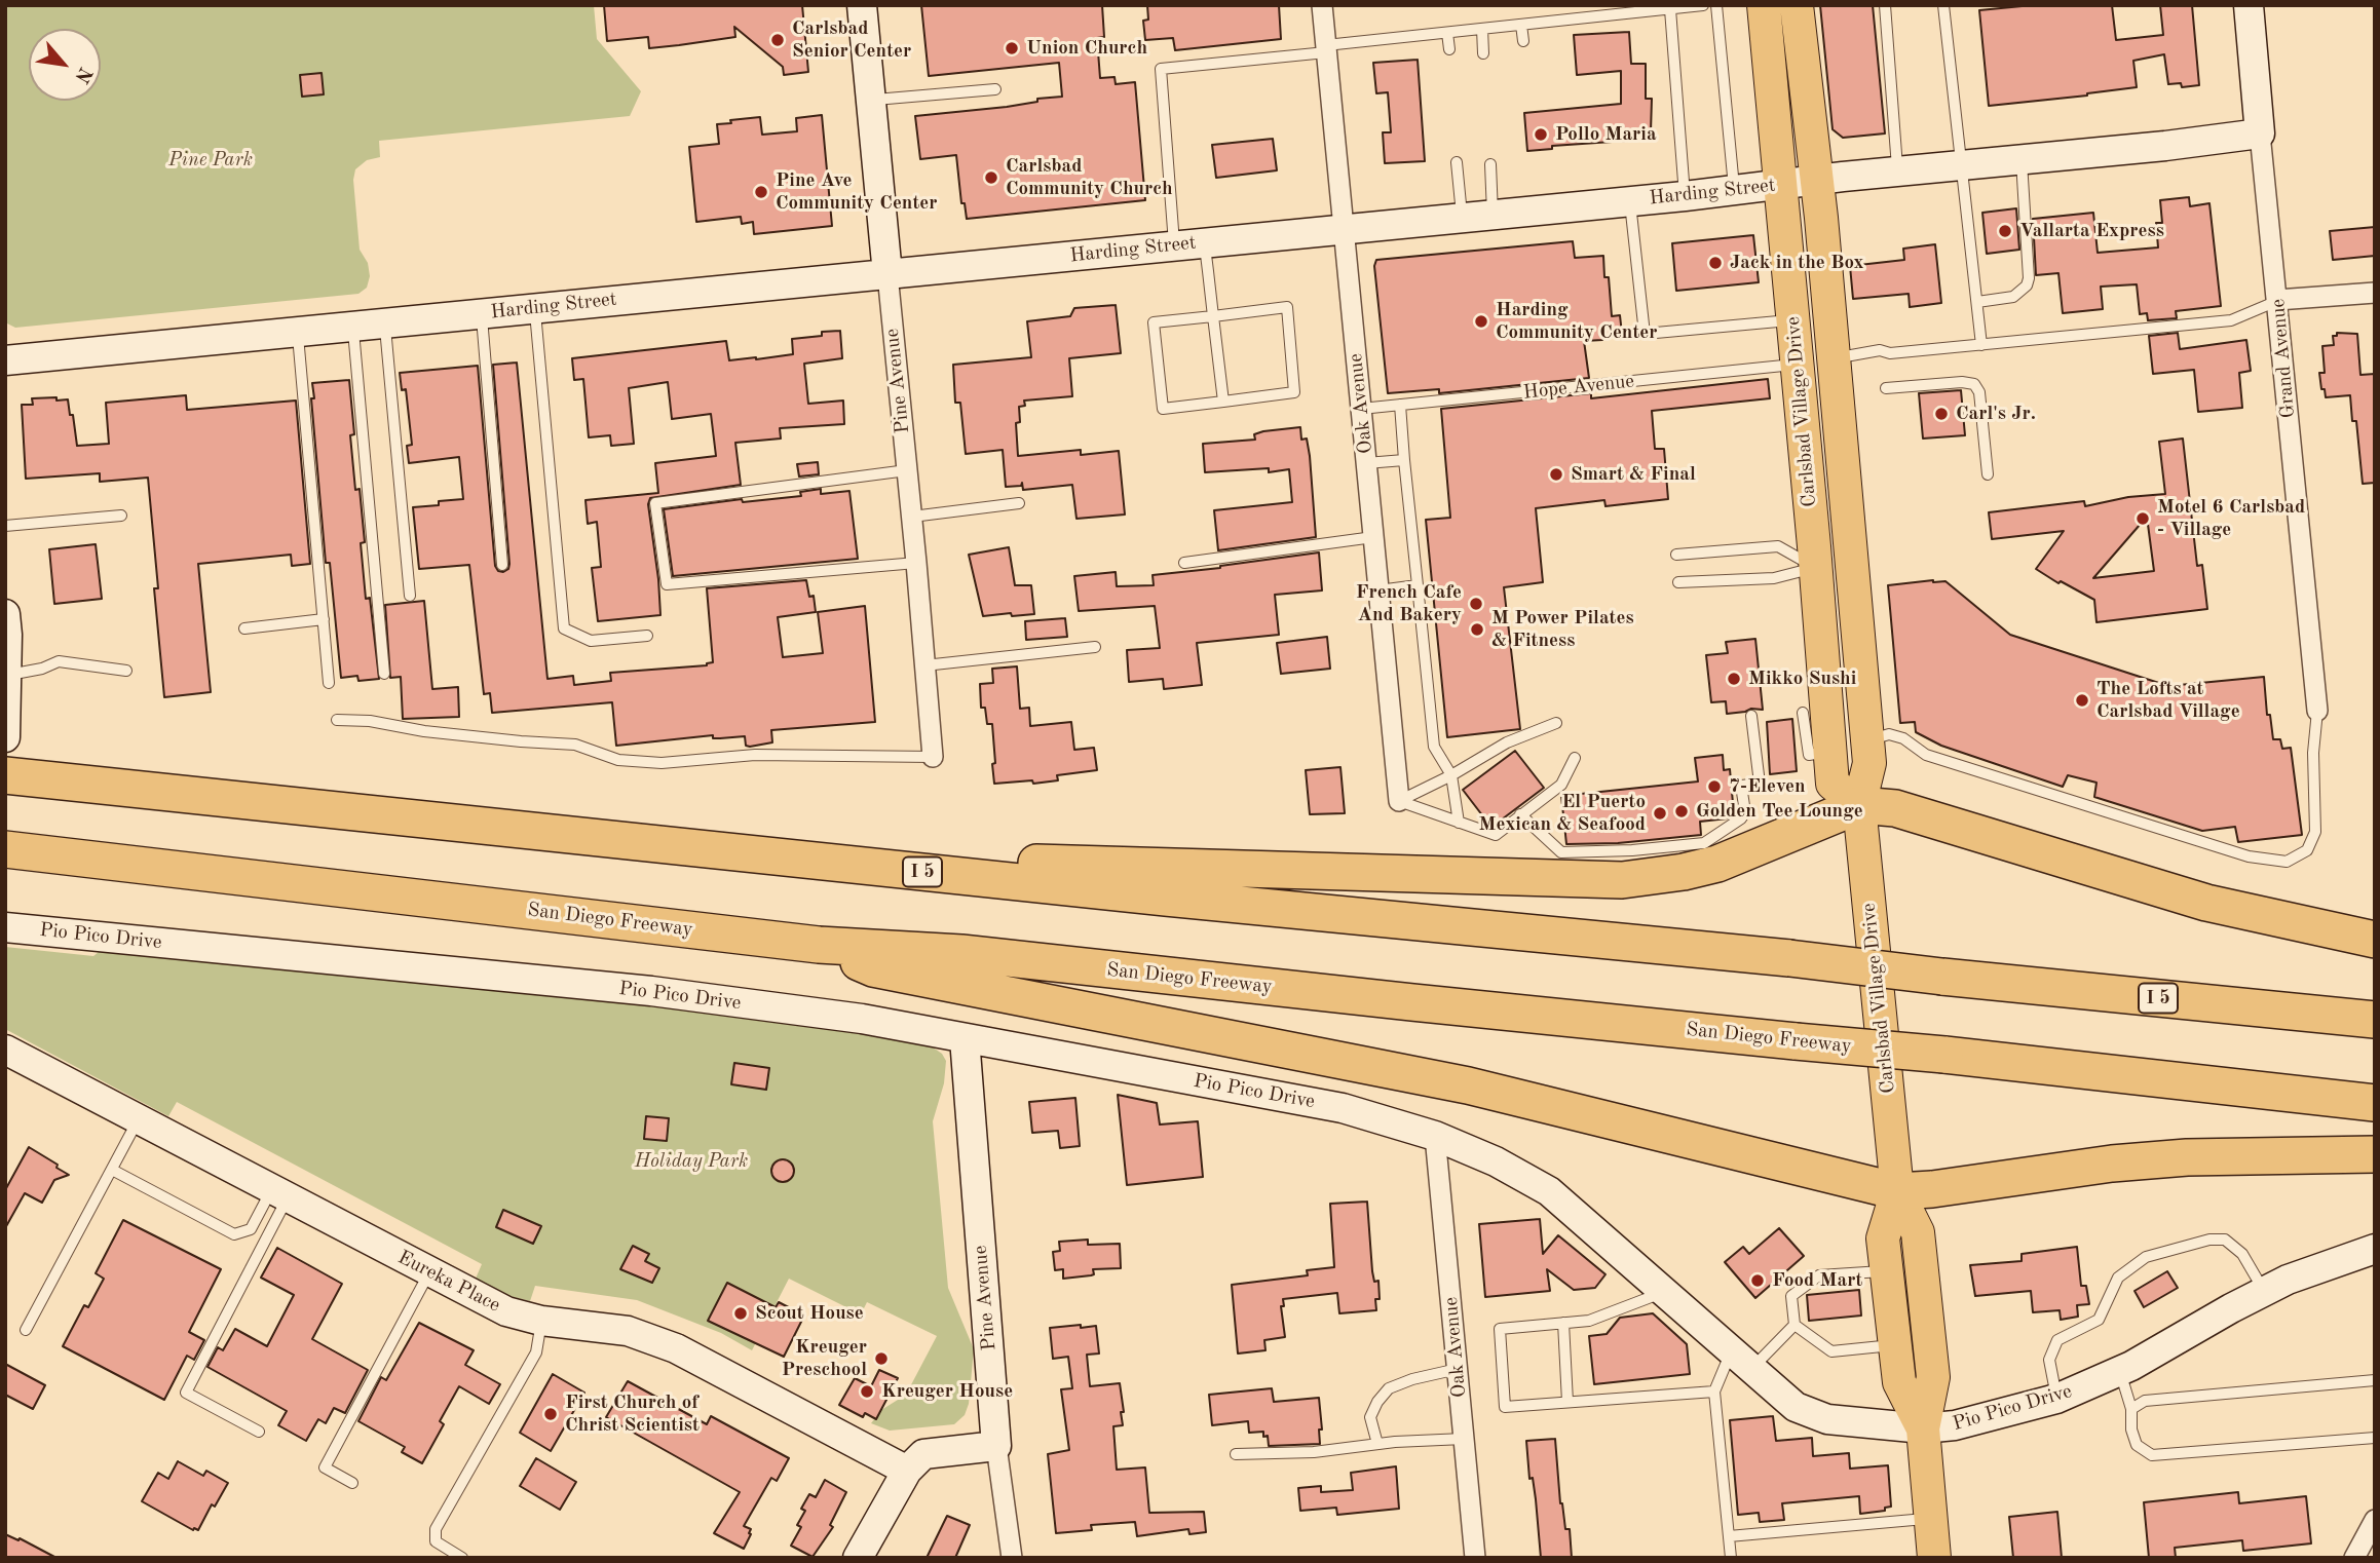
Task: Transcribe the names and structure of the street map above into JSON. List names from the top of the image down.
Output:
{
  "streets": {
    "highway": ["I 5", "San Diego Freeway"],
    "main road": ["Carlsbad Village Drive"],
    "street": [
      "Harding Street",
      "Grand Avenue",
      "Pine Avenue",
      "Oak Avenue",
      "Pio Pico Drive",
      "Eureka Place"
    ],
    "lane": ["Hope Avenue"]
  },
  "crossings": [
    ["Harding Street", "Grand Avenue"],
    ["Harding Street", "Pine Avenue"],
    ["Harding Street", "Oak Avenue"],
    ["Harding Street", "Carlsbad Village Drive"],
    ["Pine Avenue", "Pio Pico Drive"],
    ["Hope Avenue", "Oak Avenue"],
    ["Hope Avenue", "Carlsbad Village Drive"],
    ["Oak Avenue", "Pio Pico Drive"],
    ["Carlsbad Village Drive", "Pio Pico Drive"]
  ],
  "parks": ["Pine Park", "Holiday Park"],
  "places": [
    "Carlsbad Senior Center",
    "Union Church",
    "Pollo Maria",
    "Carlsbad Community Church",
    "Pine Ave Community Center",
    "Vallarta Express",
    "Jack in the Box",
    "Harding Community Center",
    "Carl's Jr.",
    "Smart & Final",
    "Motel 6 Carlsbad - Village",
    "French Cafe And Bakery",
    "M Power Pilates & Fitness",
    "Mikko Sushi",
    "The Lofts at Carlsbad Village",
    "7-Eleven",
    "Golden Tee Lounge",
    "El Puerto Mexican & Seafood",
    "Food Mart",
    "Scout House",
    "Kreuger Preschool",
    "Kreuger House",
    "First Church of Christ Scientist"
  ],
  "north": "bottom right"
}
